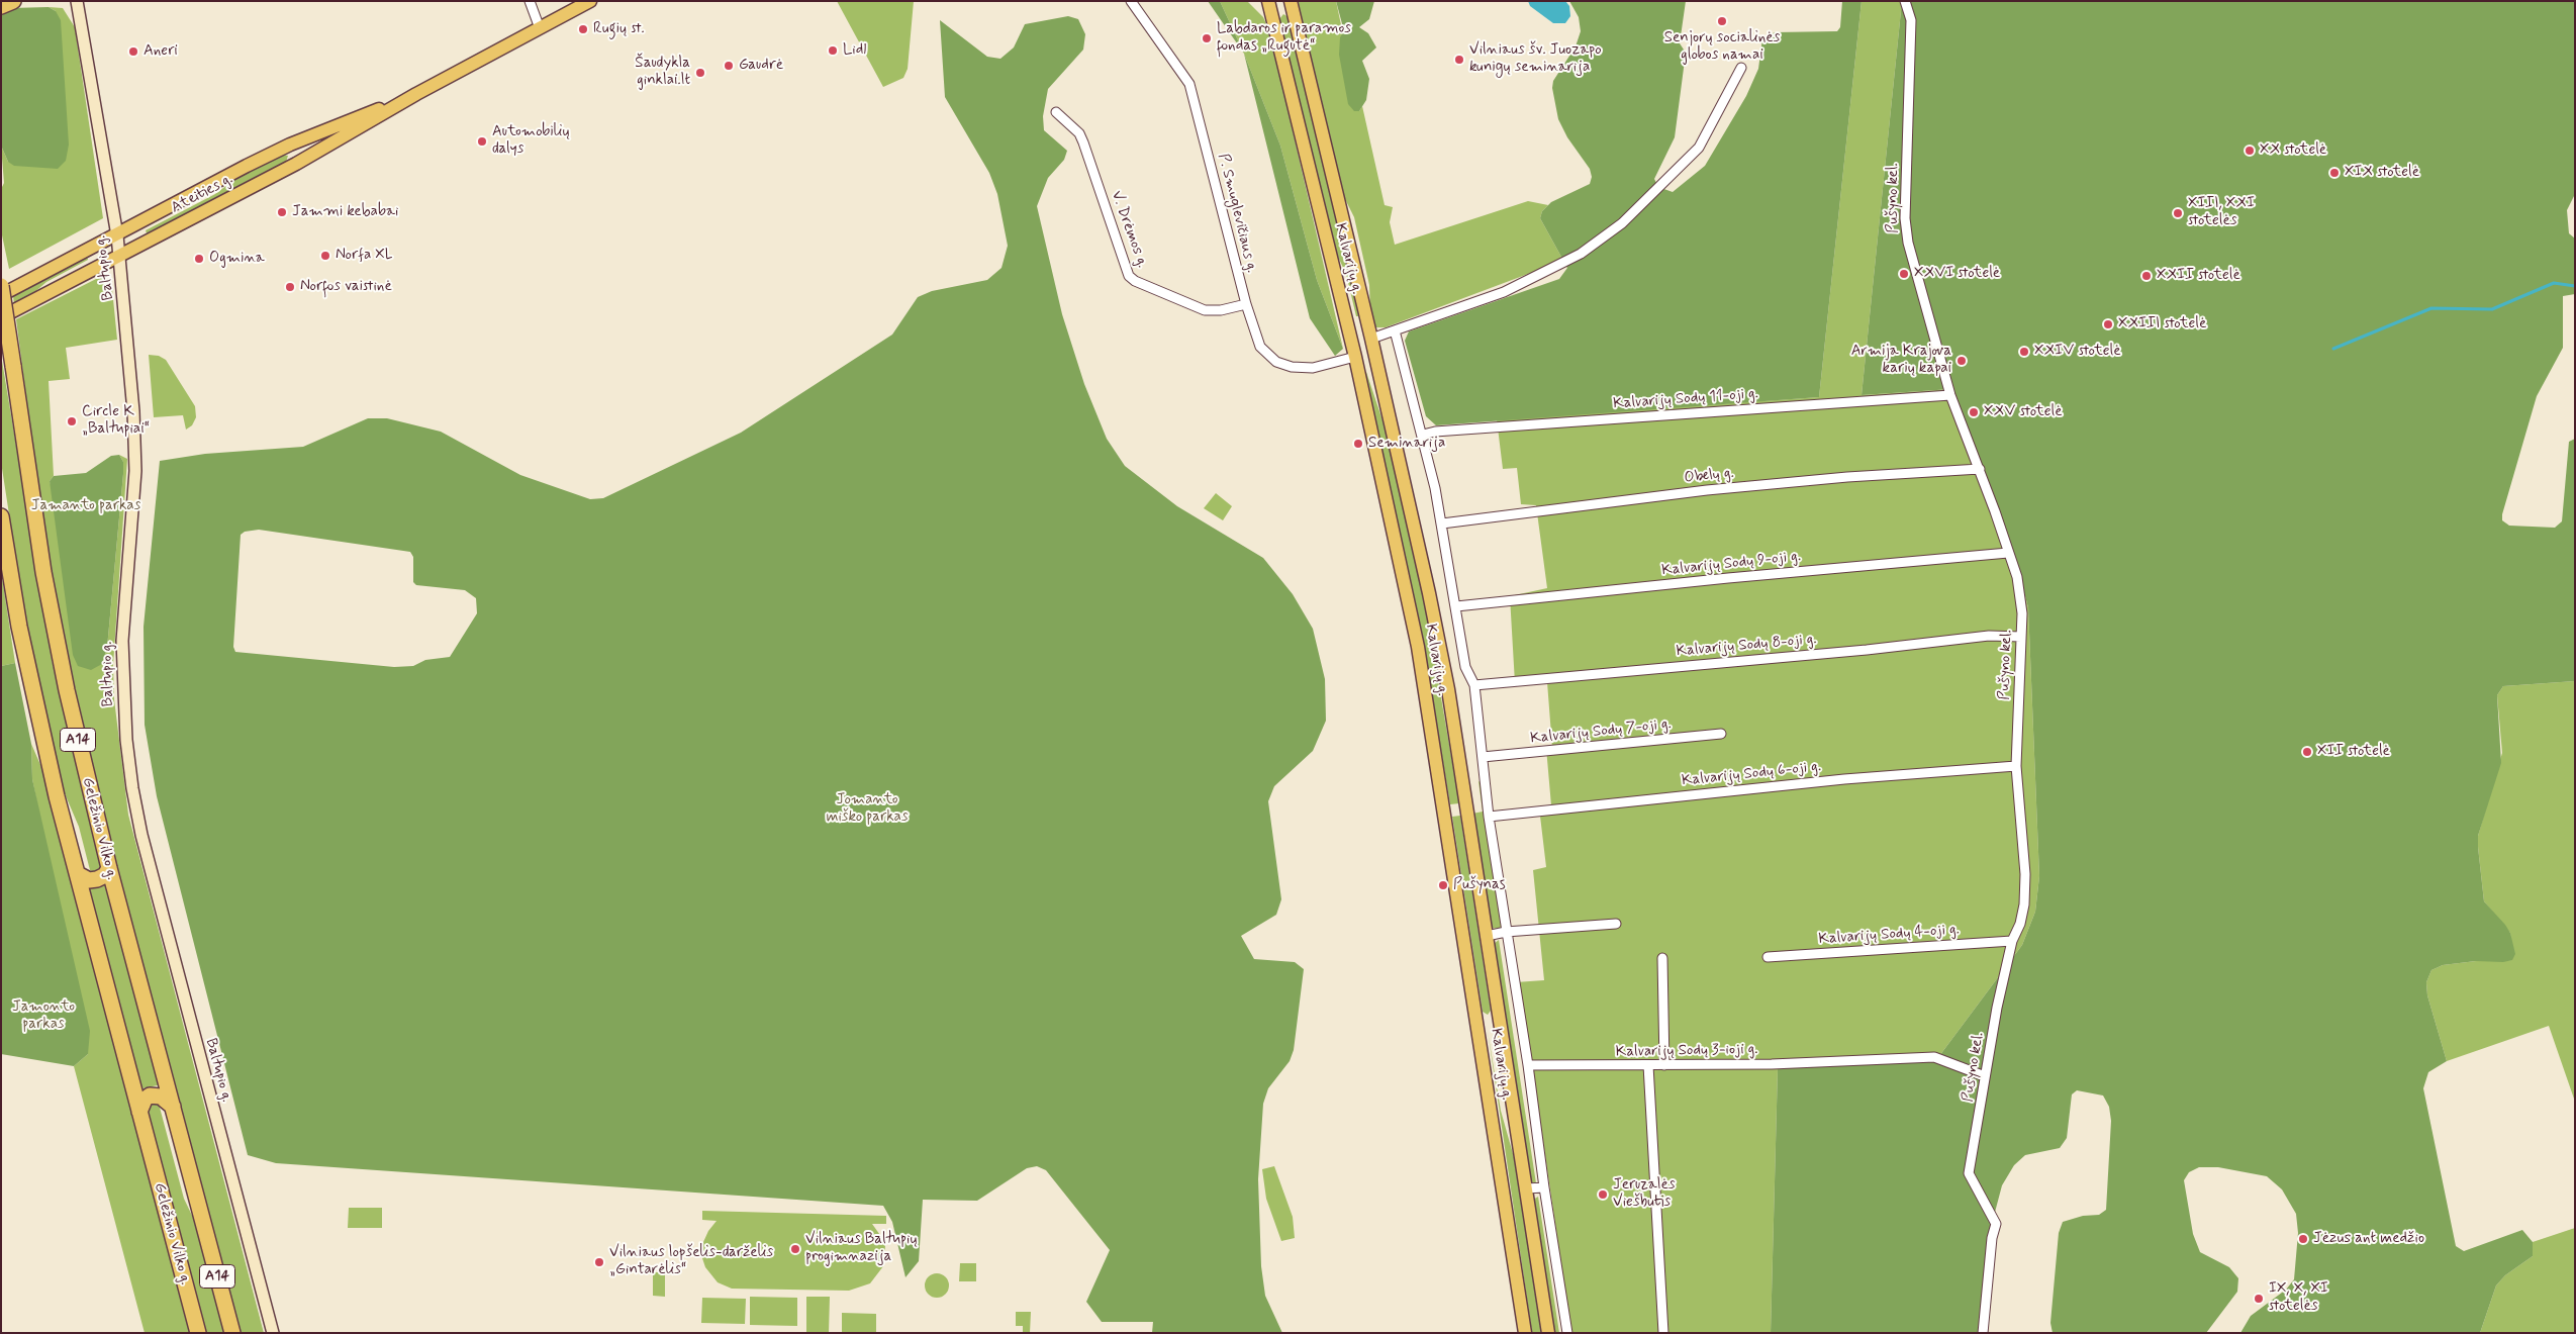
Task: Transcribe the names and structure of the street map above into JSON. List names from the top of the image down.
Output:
{
  "streets": {
    "highway": ["A14", "Geležinio Vilko g."],
    "main road": ["Ateities g.", "Kalvarijų g."],
    "street": [
      "Pušyno kel.",
      "P. Smuglevičiaus g.",
      "V. Drėmos g.",
      "Baltupio g.",
      "Kalvarijų Sodų 11-oji g.",
      "Obelų g.",
      "Kalvarijų Sodų 9-oji g.",
      "Kalvarijų Sodų 8-oji g.",
      "Kalvarijų Sodų 7-oji g.",
      "Kalvarijų Sodų 6-oji g.",
      "Kalvarijų Sodų 4-oji g.",
      "Kalvarijų Sodų 3-ioji g."
    ]
  },
  "crossings": [
    ["Ateities g.", "Baltupio g."],
    ["Pušyno kel.", "Kalvarijų Sodų 11-oji g."],
    ["Pušyno kel.", "Obelų g."],
    ["Pušyno kel.", "Kalvarijų Sodų 9-oji g."],
    ["Pušyno kel.", "Kalvarijų Sodų 8-oji g."],
    ["Pušyno kel.", "Kalvarijų Sodų 6-oji g."],
    ["Pušyno kel.", "Kalvarijų Sodų 4-oji g."],
    ["Pušyno kel.", "Kalvarijų Sodų 3-ioji g."],
    ["P. Smuglevičiaus g.", "V. Drėmos g."],
    ["P. Smuglevičiaus g.", "Kalvarijų g."]
  ],
  "parks": ["Jamanto parkas", "Jomanto miško parkas", "Jamonto parkas"],
  "places": [
    "Senjorų socialinės globos namai",
    "Rugių st.",
    "Labdaros ir paramos fondas „Rugutė“",
    "Lidl",
    "Aneri",
    "Vilniaus šv. Juozapo kunigų seminarija",
    "Gaudrė",
    "Šaudykla ginklai.lt",
    "Automobilių dalys",
    "XX stotelė",
    "XIX stotelė",
    "Jammi kebabai",
    "XIII, XXI stotelės",
    "Norfa XL",
    "Ogmina",
    "XXVI stotelė",
    "XXII stotelė",
    "Norfos vaistinė",
    "XXIII stotelė",
    "XXIV stotelė",
    "Armija Krajova karių kapai",
    "XXV stotelė",
    "Circle K „Baltupiai“",
    "Seminarija",
    "XII stotelė",
    "Pušynas",
    "Jeruzalės Viešbutis",
    "Jėzus ant medžio",
    "Vilniaus Baltupių progimnazija",
    "Vilniaus lopšelis-darželis „Gintarėlis“",
    "IX, X, XI stotelės"
  ]
}
